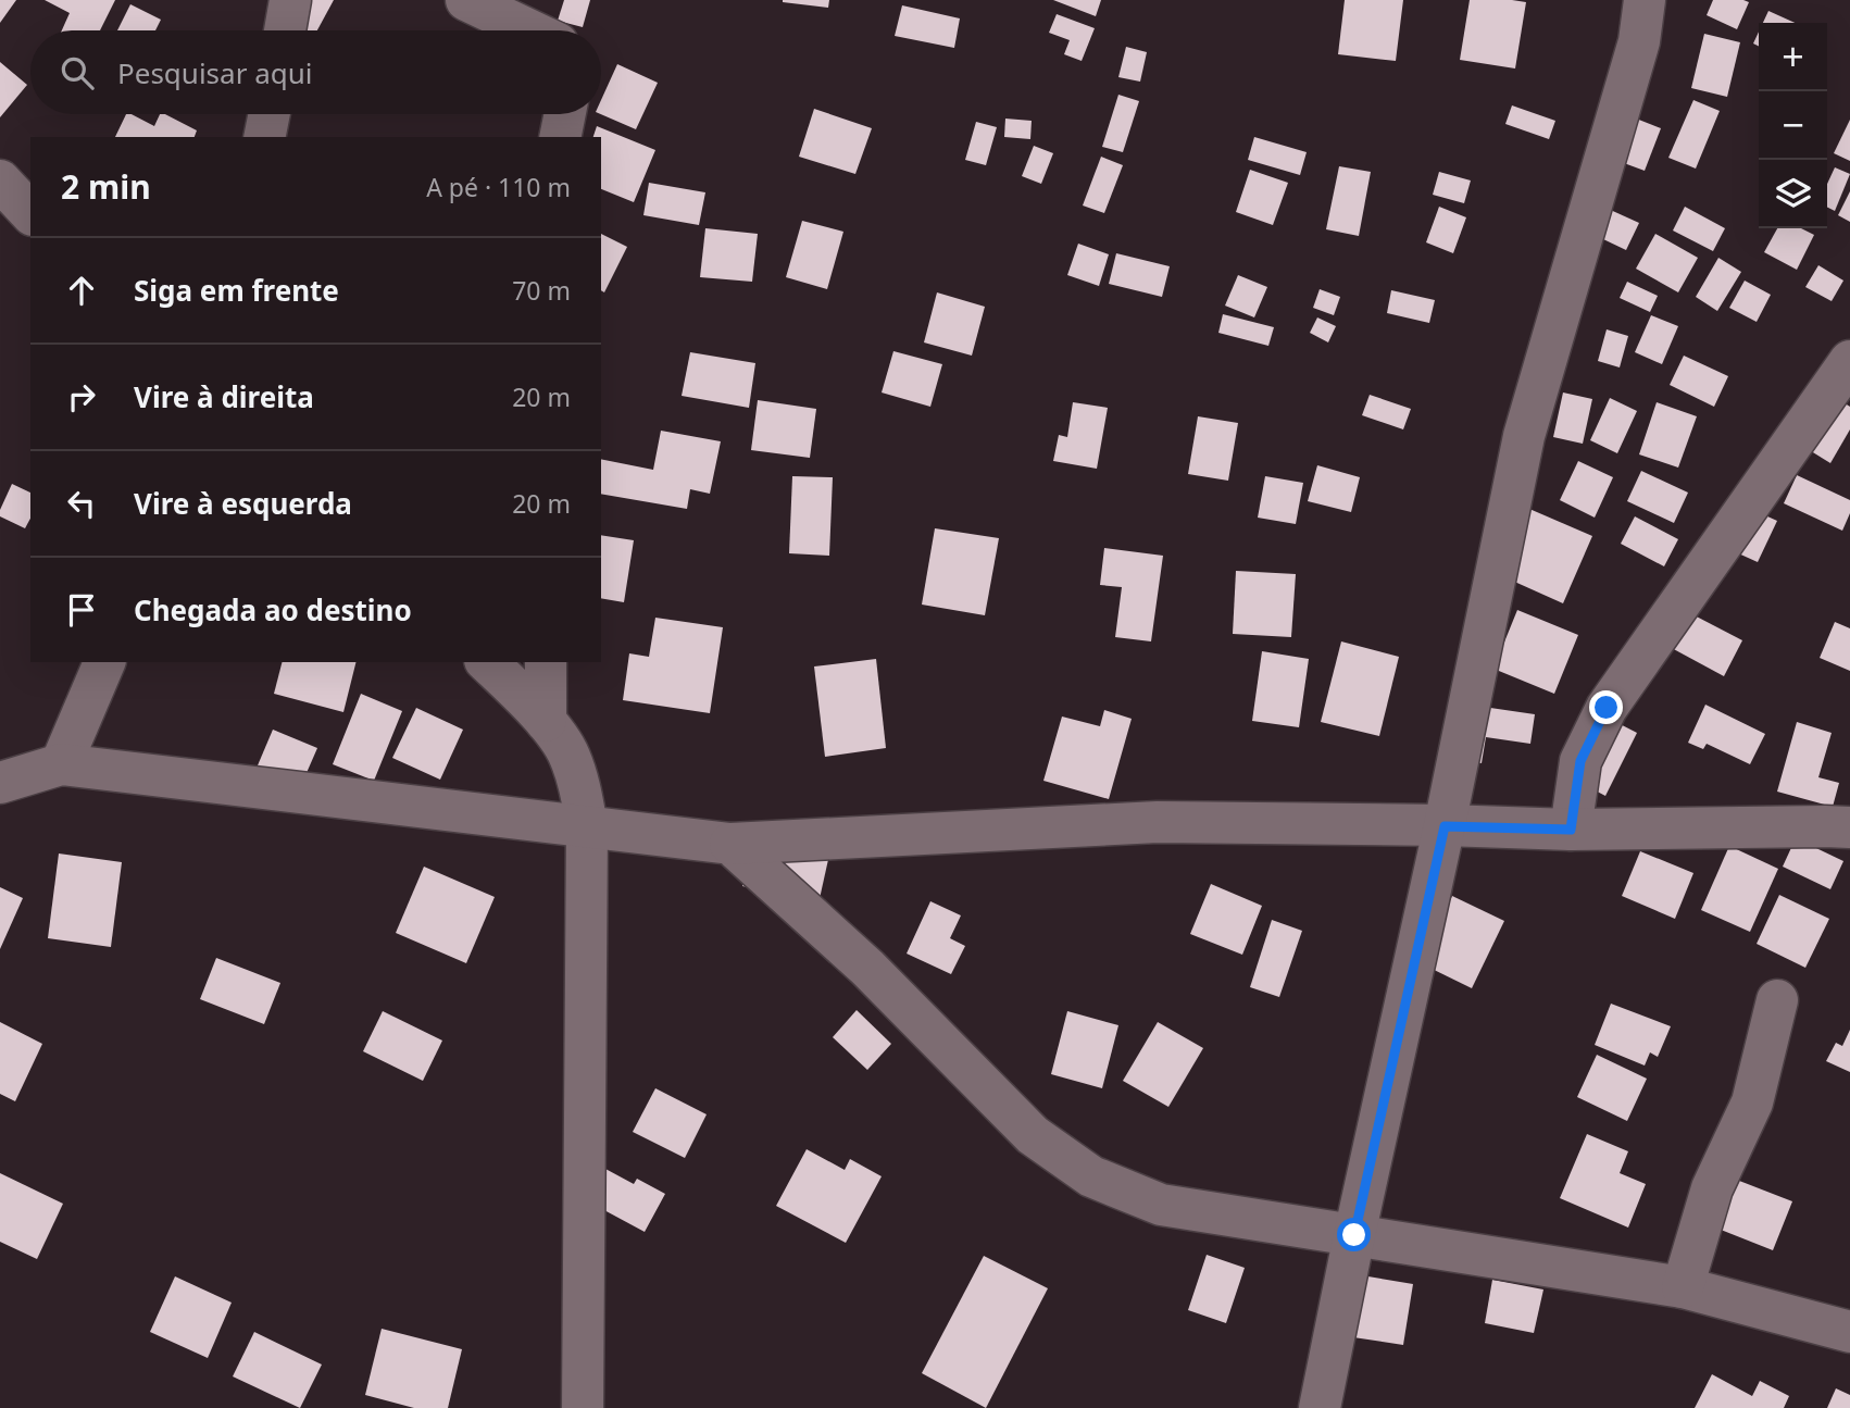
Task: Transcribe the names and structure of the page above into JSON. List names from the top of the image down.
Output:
{
  "page": {
    "map_buttons": ["+", "−"],
    "search": "Pesquisar aqui",
    "heading": ["2 min", "A pé · 110 m"],
    "list": [
      ["Siga em frente", "70 m"],
      ["Vire à direita", "20 m"],
      ["Vire à esquerda", "20 m"],
      "Chegada ao destino"
    ]
  }
}
